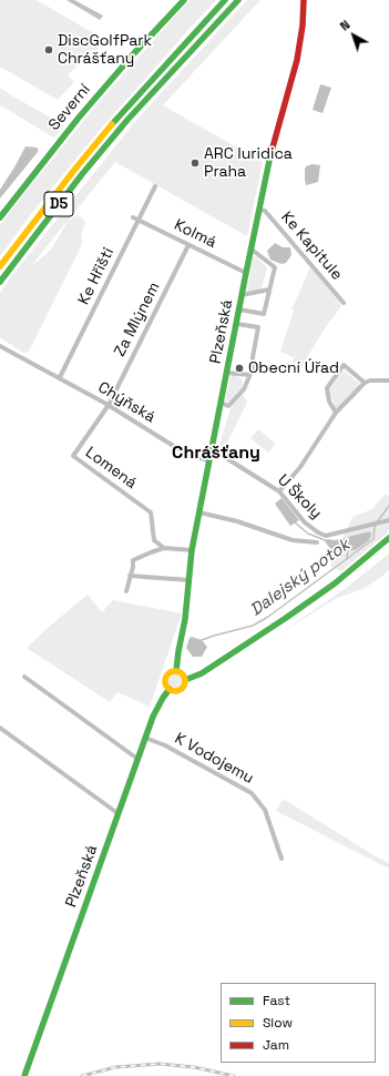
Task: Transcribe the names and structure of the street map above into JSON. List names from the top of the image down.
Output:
{
  "streets": {
    "main road": ["Severní", "D5", "Plzeňská"],
    "street": [
      "Kolmá",
      "Ke Kapitule",
      "Ke Hřišti",
      "Za Mlýnem",
      "Chýňská",
      "Lomená",
      "U Školy",
      "K Vodojemu"
    ]
  },
  "crossings": [
    ["Kolmá", "Ke Hřišti"],
    ["Kolmá", "Za Mlýnem"],
    ["Kolmá", "Plzeňská"],
    ["Ke Kapitule", "Plzeňská"],
    ["Ke Hřišti", "Chýňská"],
    ["Za Mlýnem", "Chýňská"],
    ["Za Mlýnem", "Lomená"],
    ["Plzeňská", "Chýňská"],
    ["Plzeňská", "K Vodojemu"],
    ["Chýňská", "Lomená"]
  ],
  "districts": ["Chrášťany"],
  "water": ["Dalejský potok"],
  "places": ["DiscGolfPark Chrášťany", "ARC Iuridica Praha", "Obecní Úřad"],
  "legend": ["Fast", "Slow", "Jam"],
  "north": "top left"
}
